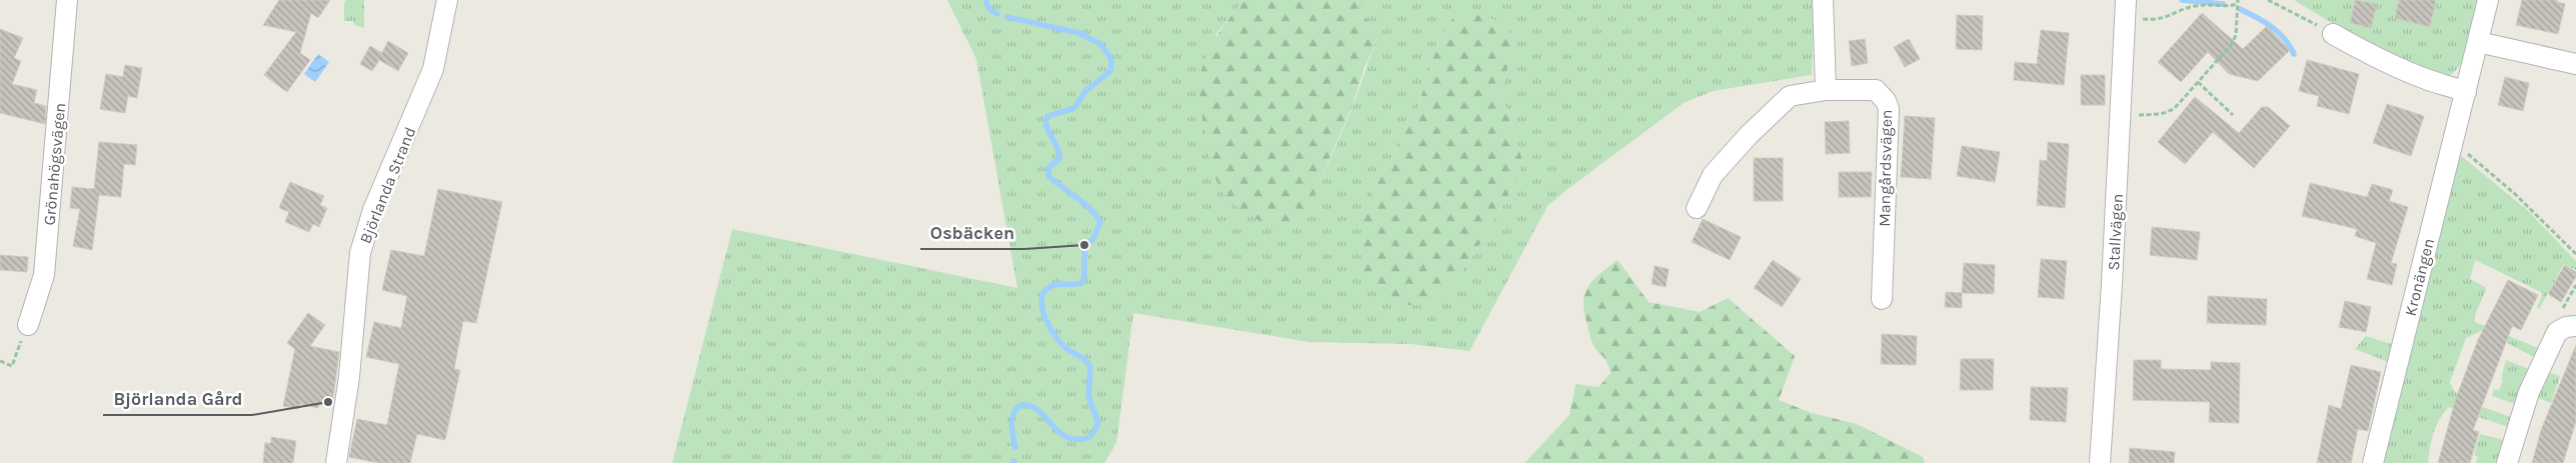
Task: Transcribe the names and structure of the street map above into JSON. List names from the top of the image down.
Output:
{
  "streets": {
    "street": [
      "Grönahögsvägen",
      "Mangårdsvägen",
      "Björlanda Strand",
      "Stallvägen",
      "Kronängen"
    ]
  },
  "places": ["Osbäcken", "Björlanda Gård"]
}
